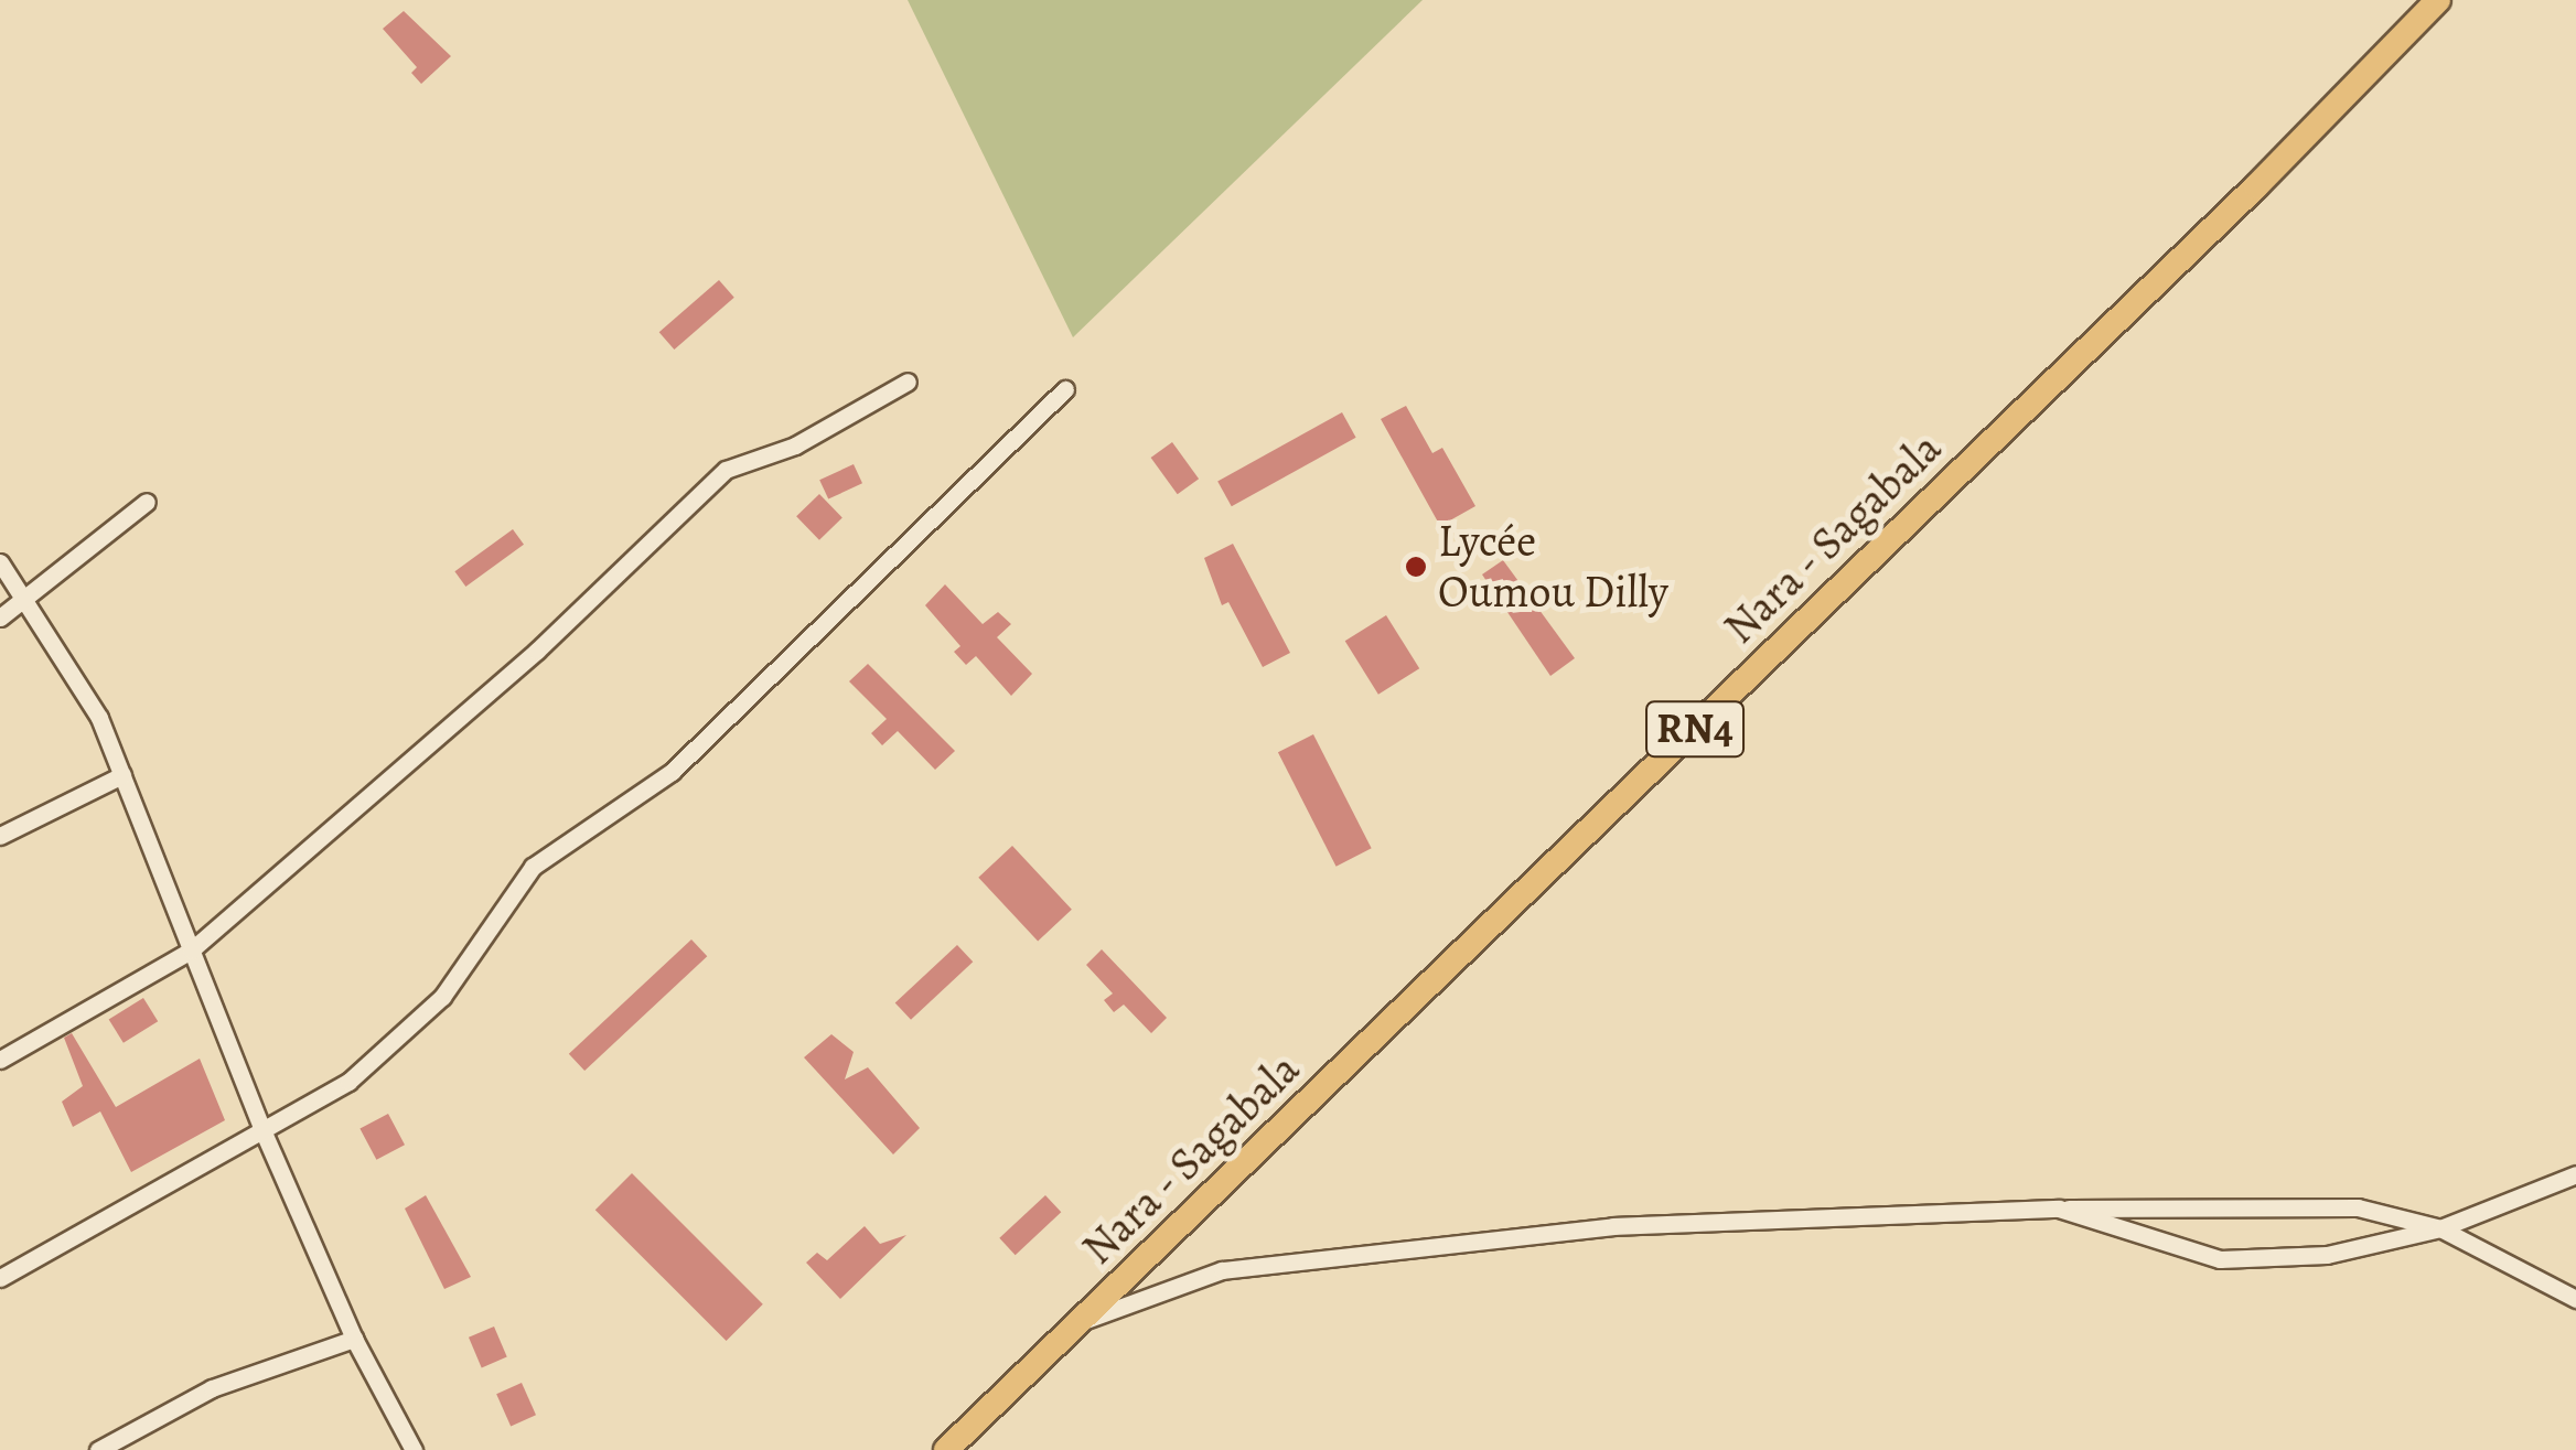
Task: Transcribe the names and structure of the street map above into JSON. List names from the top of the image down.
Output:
{
  "streets": {
    "main road": ["Nara - Sagabala", "RN4"]
  },
  "places": ["Lycée Oumou Dilly"]
}
